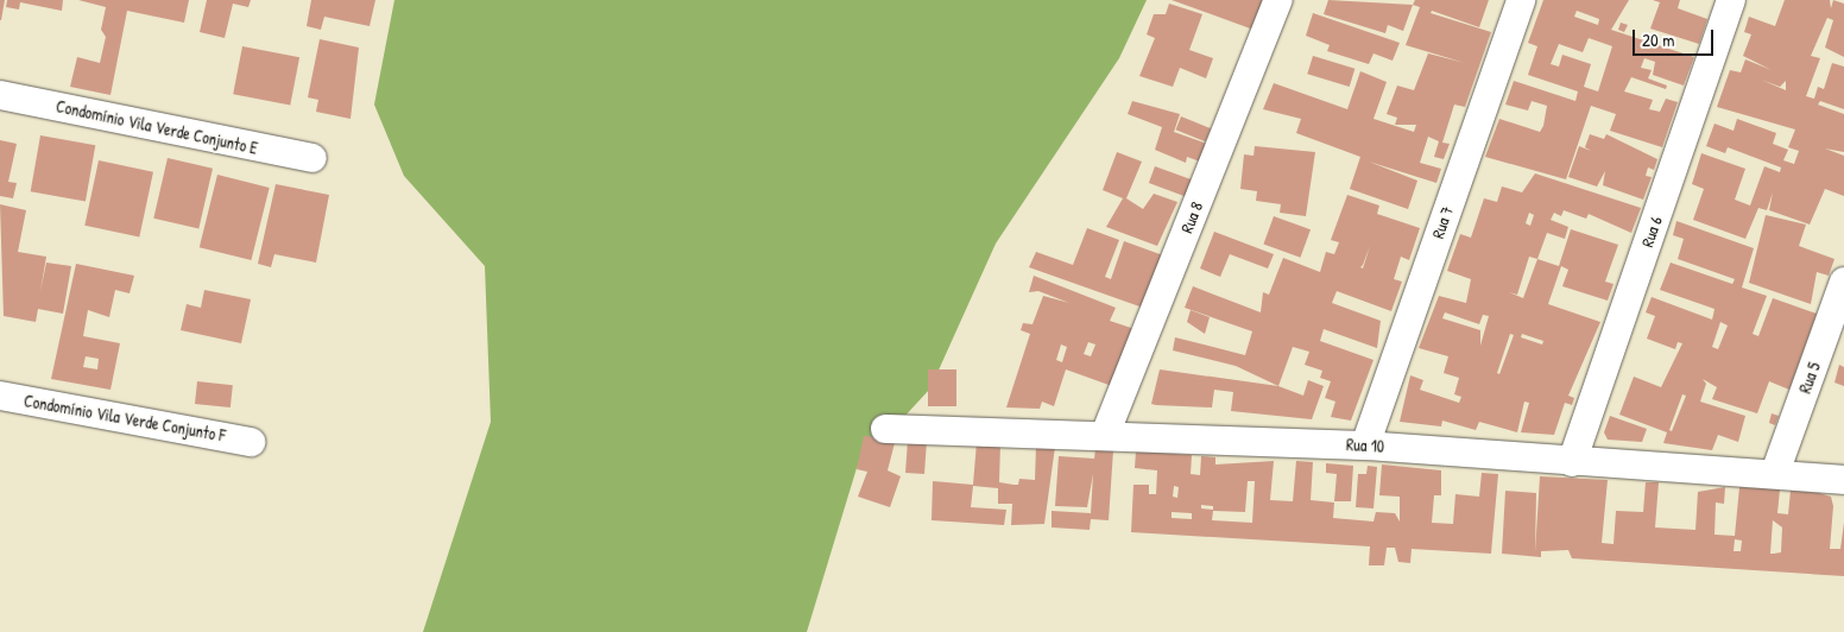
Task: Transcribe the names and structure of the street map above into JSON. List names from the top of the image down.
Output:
{
  "streets": {
    "street": [
      "Condomínio Vila Verde Conjunto E",
      "Rua 8",
      "Rua 7",
      "Rua 6",
      "Rua 5",
      "Condomínio Vila Verde Conjunto F",
      "Rua 10"
    ]
  },
  "crossings": [
    ["Rua 8", "Rua 10"],
    ["Rua 7", "Rua 10"],
    ["Rua 6", "Rua 10"],
    ["Rua 5", "Rua 10"]
  ],
  "scale_bar": "20 m"
}
